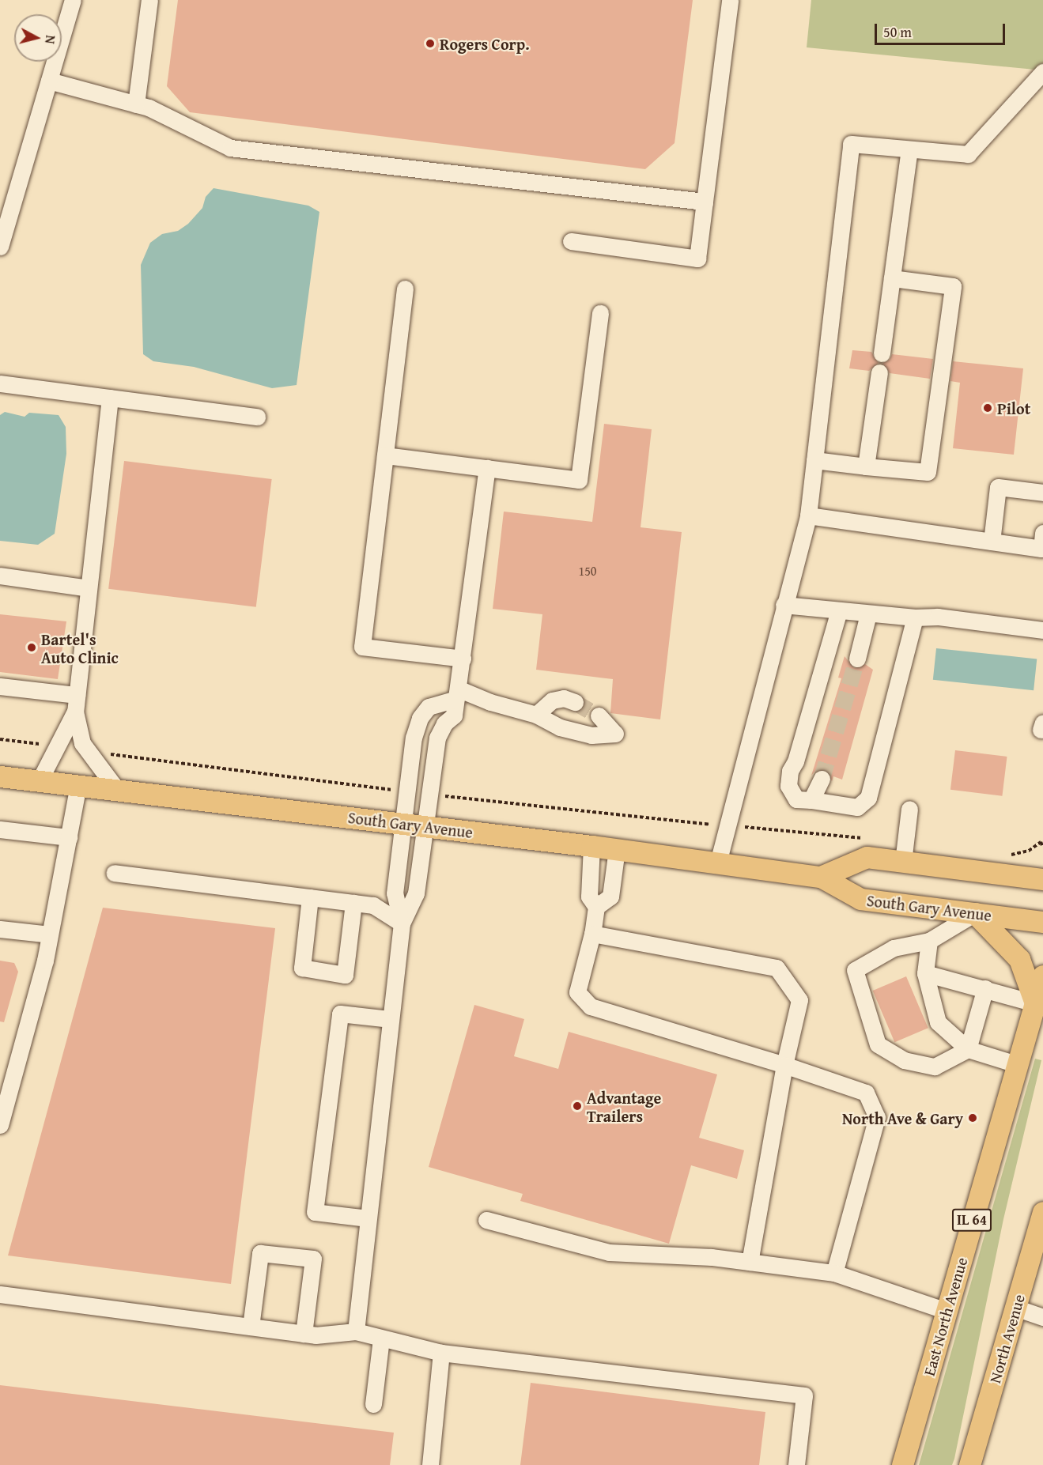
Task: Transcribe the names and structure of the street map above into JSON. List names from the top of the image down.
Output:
{
  "streets": {
    "main road": [
      "South Gary Avenue",
      "IL 64",
      "East North Avenue",
      "North Avenue"
    ]
  },
  "places": [
    "Rogers Corp.",
    "Pilot",
    "Bartel's Auto Clinic",
    "Advantage Trailers",
    "North Ave & Gary"
  ],
  "house_numbers": ["150"],
  "scale_bar": "50 m",
  "north": "right"
}
